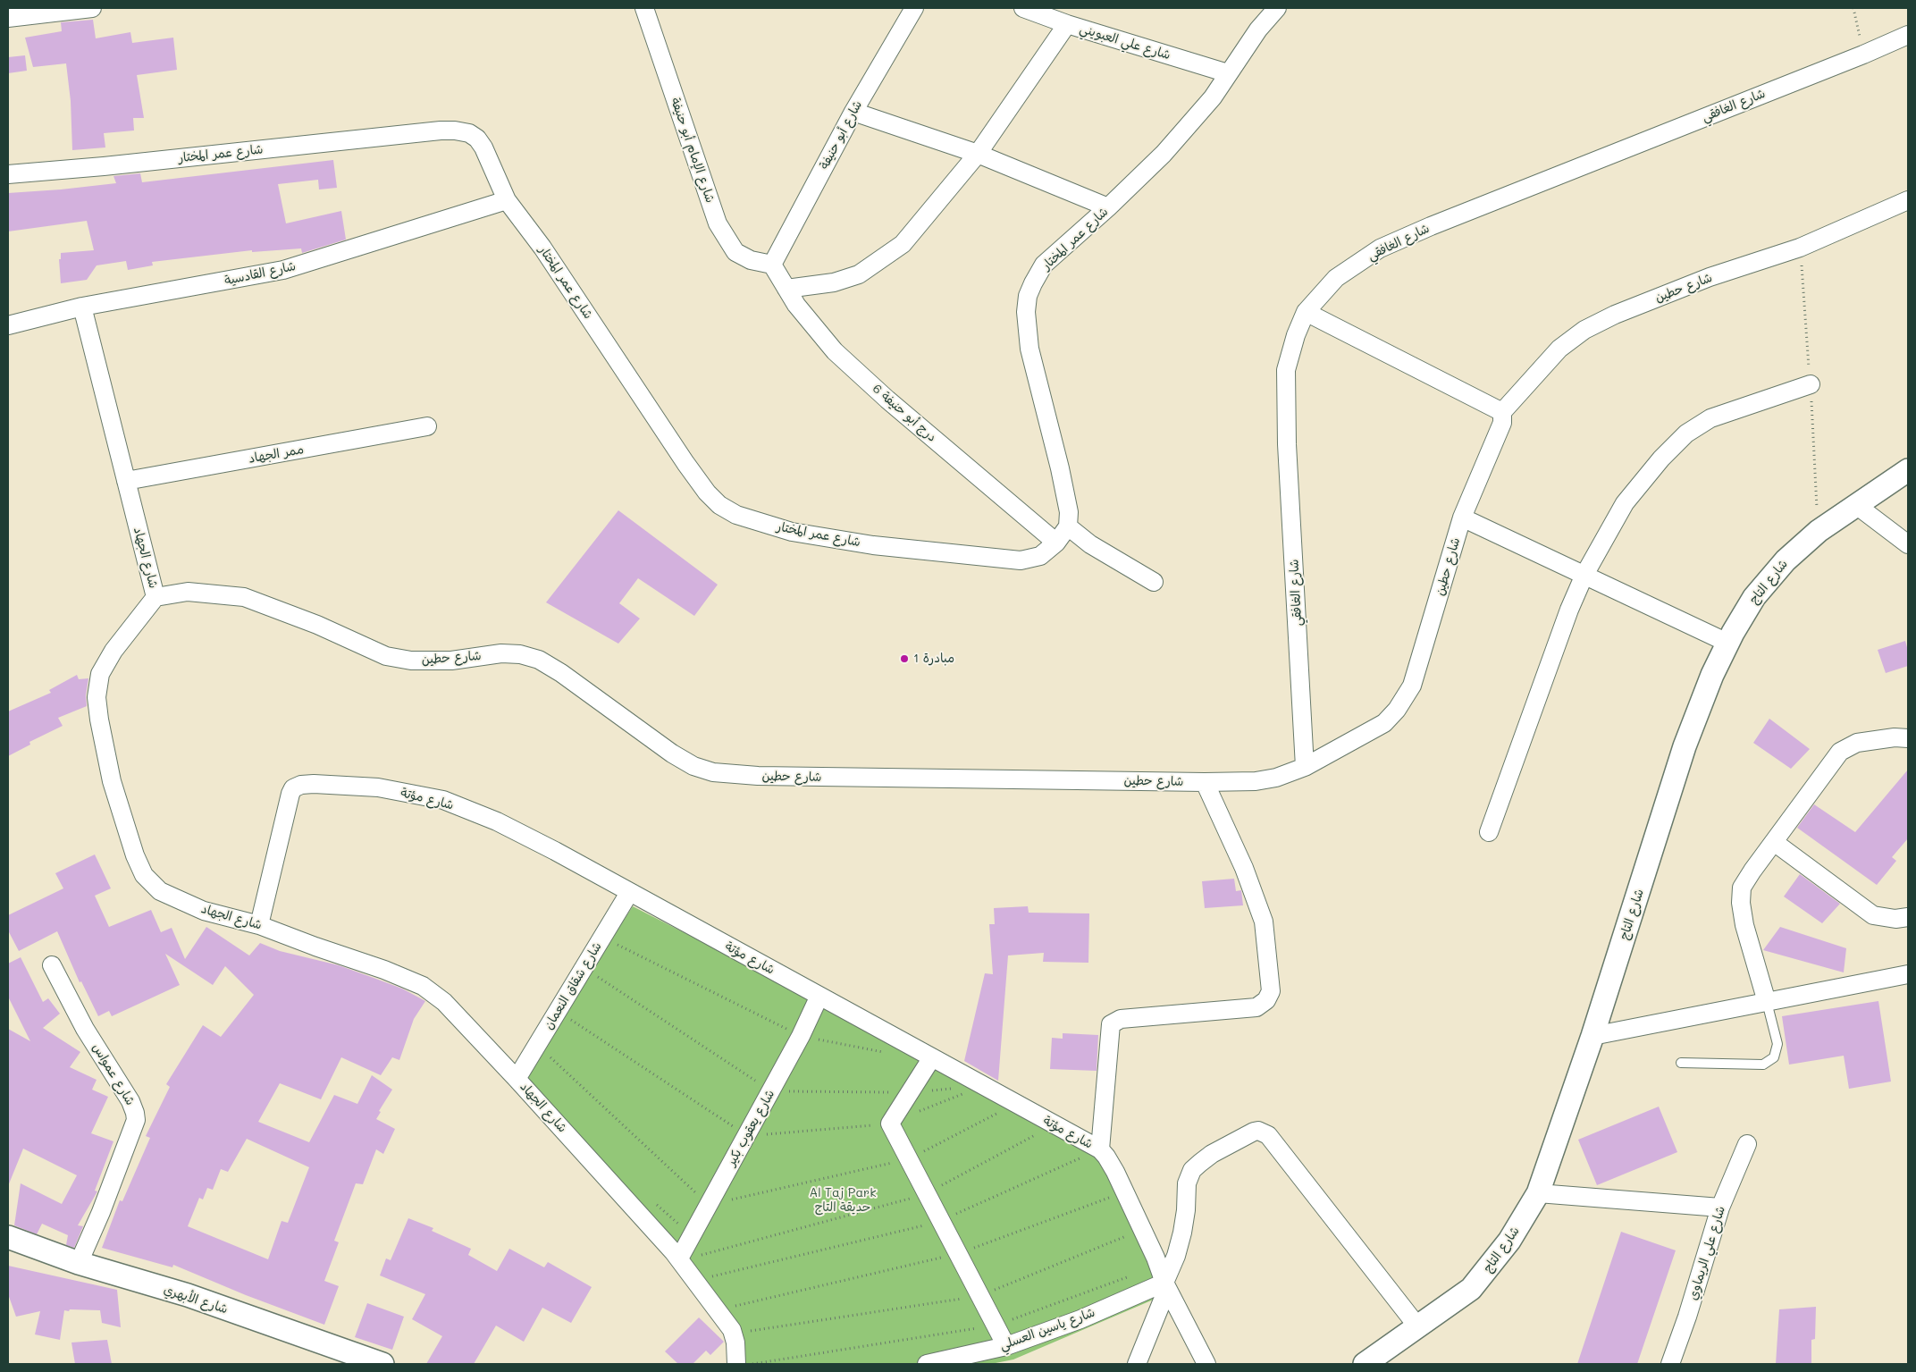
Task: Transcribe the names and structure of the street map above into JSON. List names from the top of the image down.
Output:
{
  "streets": {
    "street": [
      "شارع علي العبويني",
      "شارع الغافقي",
      "شارع أبو حنيفة",
      "شارع الإمام أبو حنيفة",
      "شارع عمر المختار",
      "شارع القادسية",
      "شارع حطين",
      "درج أبو حنيفة 6",
      "ممر الجهاد",
      "شارع الجهاد",
      "شارع التاج",
      "شارع مؤتة",
      "شارع شقاق النعمان",
      "شارع عمواس",
      "شارع يعقوب بكير",
      "شارع علي الريماوي",
      "شارع الأبهري",
      "شارع ياسين العسلي"
    ]
  },
  "crossings": [
    ["شارع علي العبويني", "شارع عمر المختار"],
    ["شارع الغافقي", "شارع حطين"],
    ["شارع أبو حنيفة", "شارع الإمام أبو حنيفة"],
    ["شارع أبو حنيفة", "درج أبو حنيفة 6"],
    ["شارع الإمام أبو حنيفة", "درج أبو حنيفة 6"],
    ["شارع عمر المختار", "شارع القادسية"],
    ["شارع عمر المختار", "درج أبو حنيفة 6"],
    ["شارع القادسية", "شارع الجهاد"],
    ["شارع حطين", "شارع الجهاد"],
    ["ممر الجهاد", "شارع الجهاد"],
    ["شارع الجهاد", "شارع مؤتة"],
    ["شارع الجهاد", "شارع شقاق النعمان"],
    ["شارع الجهاد", "شارع يعقوب بكير"],
    ["شارع مؤتة", "شارع شقاق النعمان"],
    ["شارع مؤتة", "شارع يعقوب بكير"],
    ["شارع مؤتة", "شارع ياسين العسلي"],
    ["شارع عمواس", "شارع الأبهري"]
  ],
  "parks": ["Al Taj Park حديقة التاج"],
  "places": ["مبادرة 1"]
}
